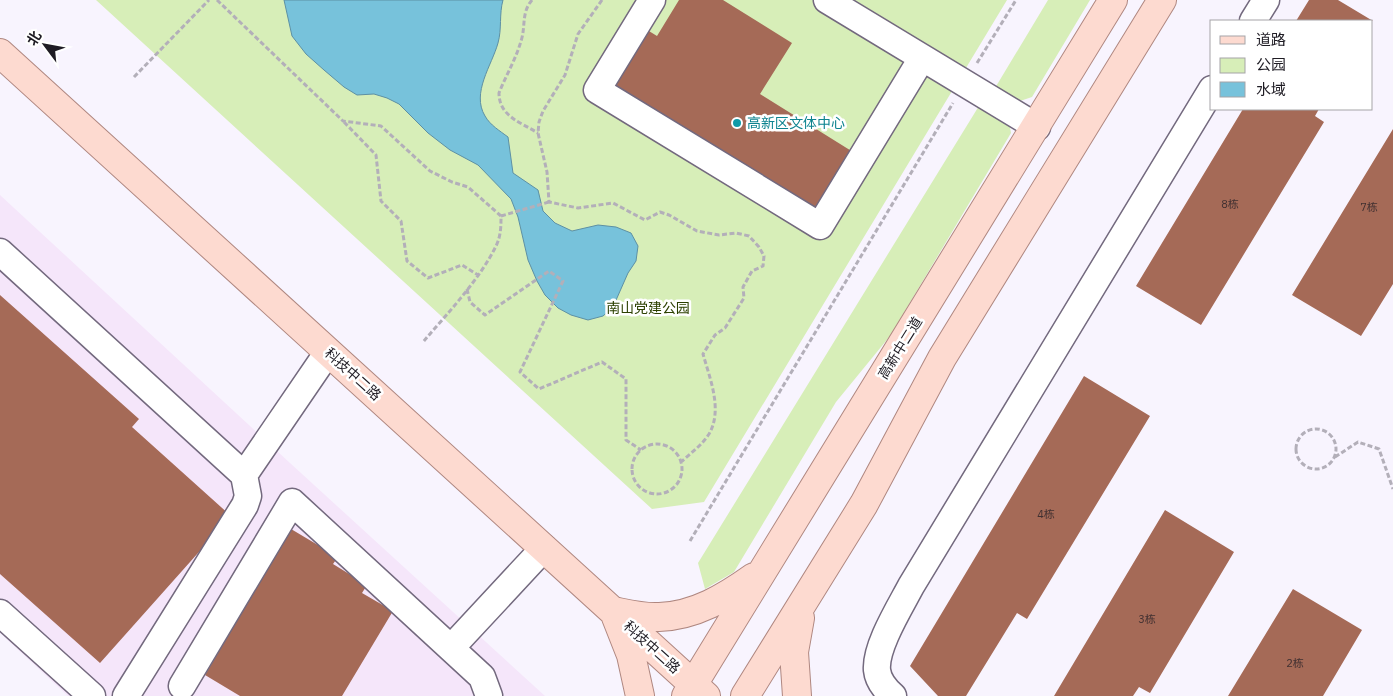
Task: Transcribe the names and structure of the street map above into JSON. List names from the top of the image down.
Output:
{
  "streets": {
    "main road": ["高新中二道", "科技中二路"]
  },
  "crossings": [
    ["高新中二道", "科技中二路"]
  ],
  "parks": ["南山党建公园"],
  "places": ["高新区文体中心"],
  "house_numbers": [
    "8栋",
    "7栋",
    "4栋",
    "3栋",
    "2栋"
  ],
  "legend": ["道路", "公园", "水域"],
  "north": "top left"
}
